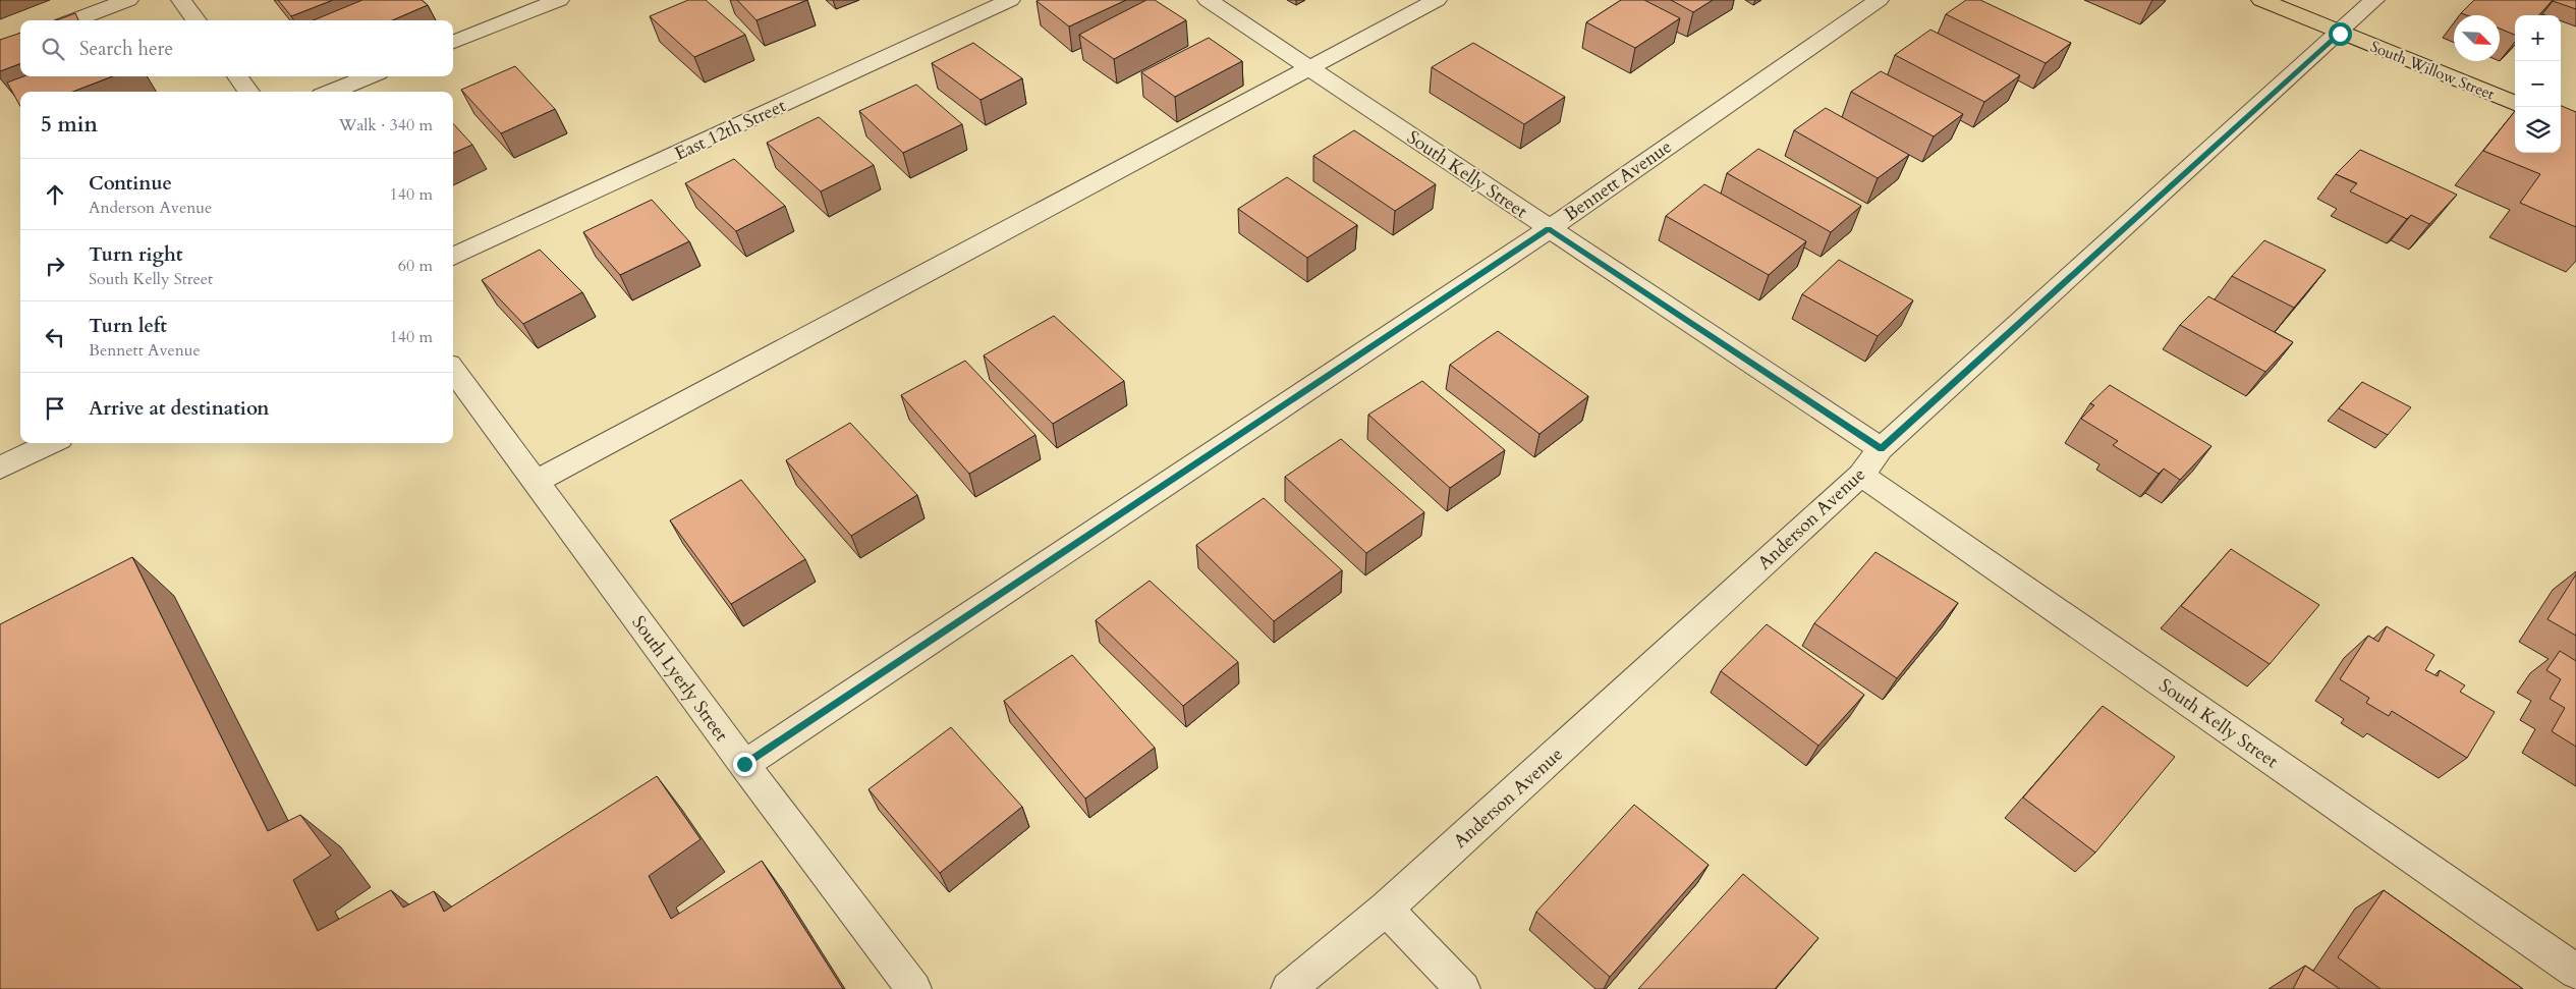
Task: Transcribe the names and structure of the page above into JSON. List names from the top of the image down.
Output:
{
  "streets": {
    "main road": ["South Willow Street"],
    "street": [
      "East 12th Street",
      "South Kelly Street",
      "Bennett Avenue",
      "Anderson Avenue",
      "South Lyerly Street"
    ]
  },
  "crossings": [
    ["South Willow Street", "Anderson Avenue"],
    ["South Kelly Street", "Bennett Avenue"],
    ["South Kelly Street", "Anderson Avenue"],
    ["Bennett Avenue", "South Lyerly Street"]
  ],
  "north": "bottom right",
  "page": {
    "map_buttons": ["+", "−"],
    "search": "Search here",
    "heading": ["5 min", "Walk · 340 m"],
    "list": [
      ["Continue", "Anderson Avenue", "140 m"],
      ["Turn right", "South Kelly Street", "60 m"],
      ["Turn left", "Bennett Avenue", "140 m"],
      "Arrive at destination"
    ]
  }
}
